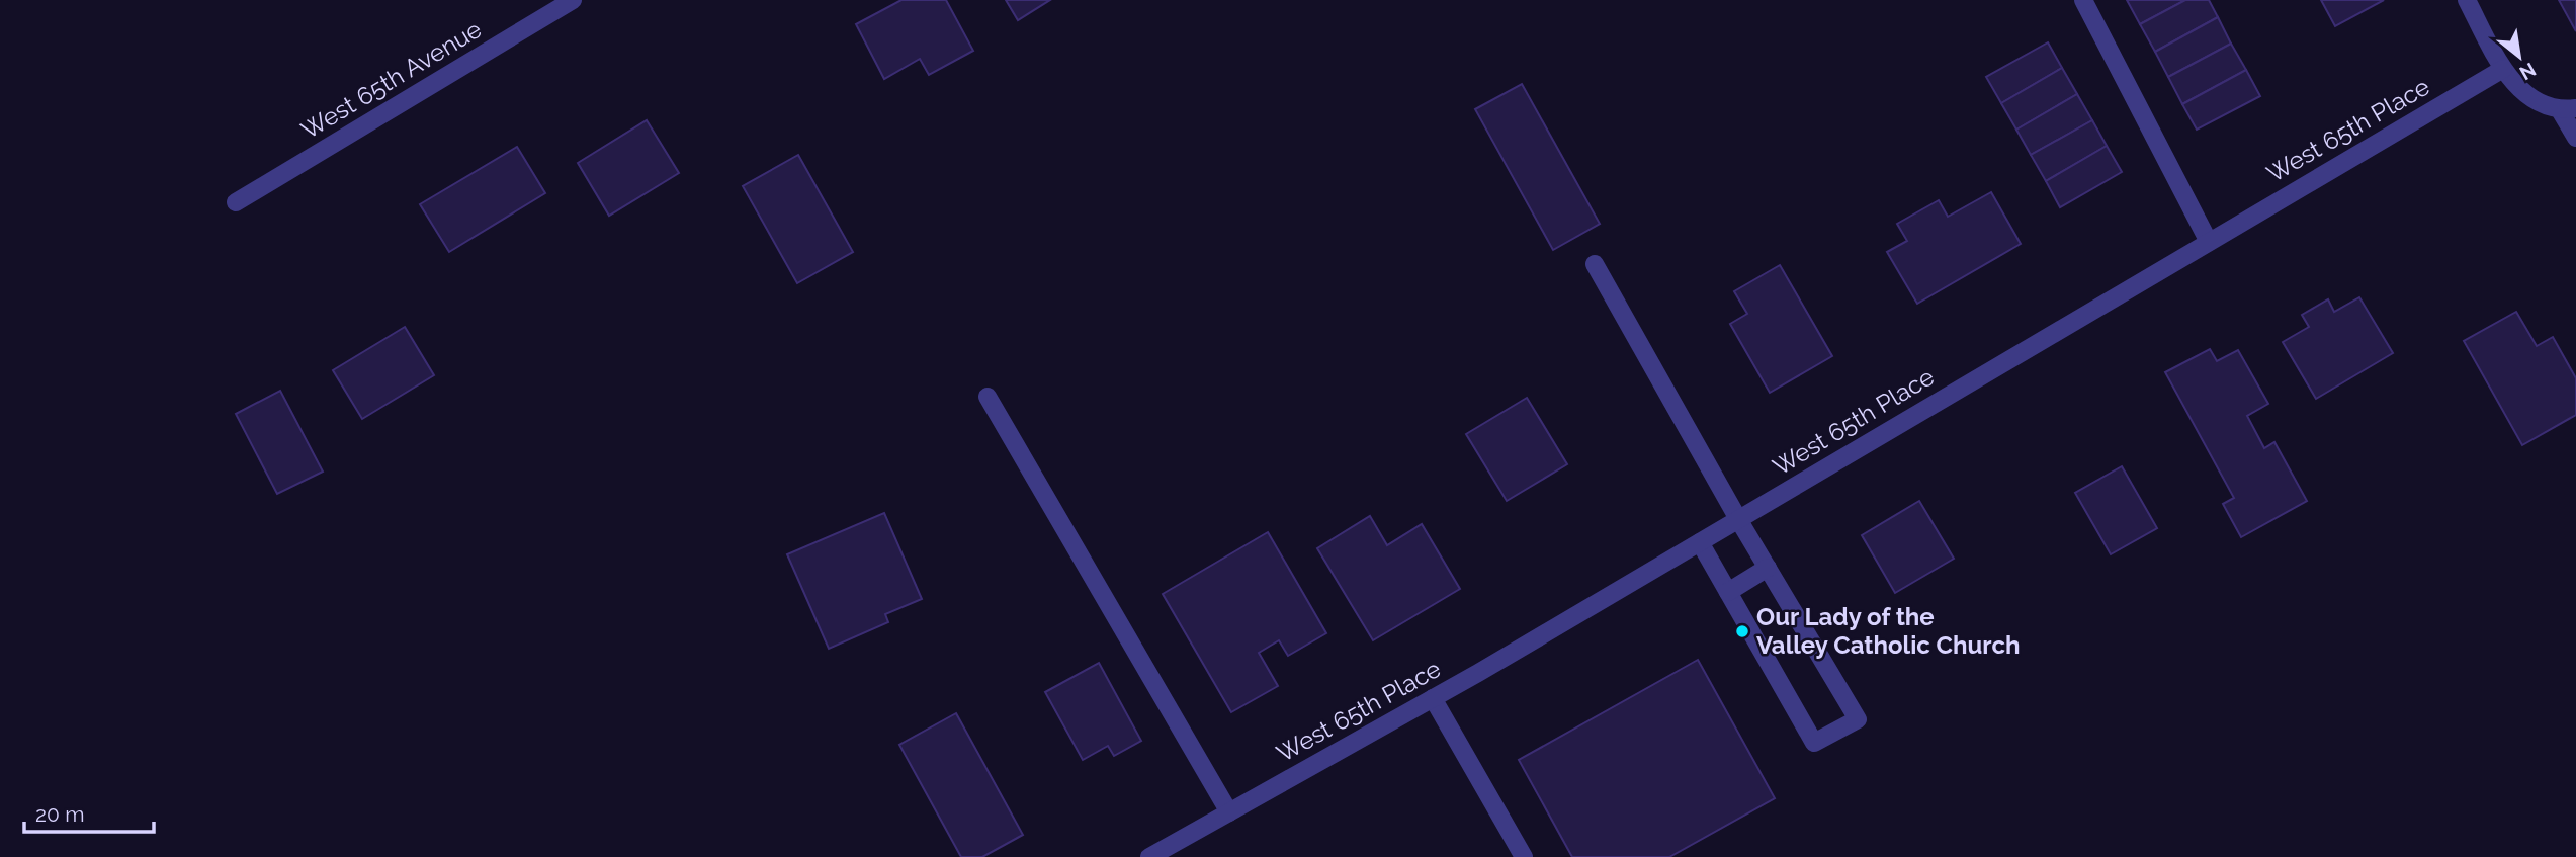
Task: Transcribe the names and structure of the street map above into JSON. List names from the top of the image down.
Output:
{
  "streets": {
    "street": ["West 65th Avenue", "West 65th Place"]
  },
  "places": ["Our Lady of the Valley Catholic Church"],
  "scale_bar": "20 m",
  "north": "bottom right"
}
